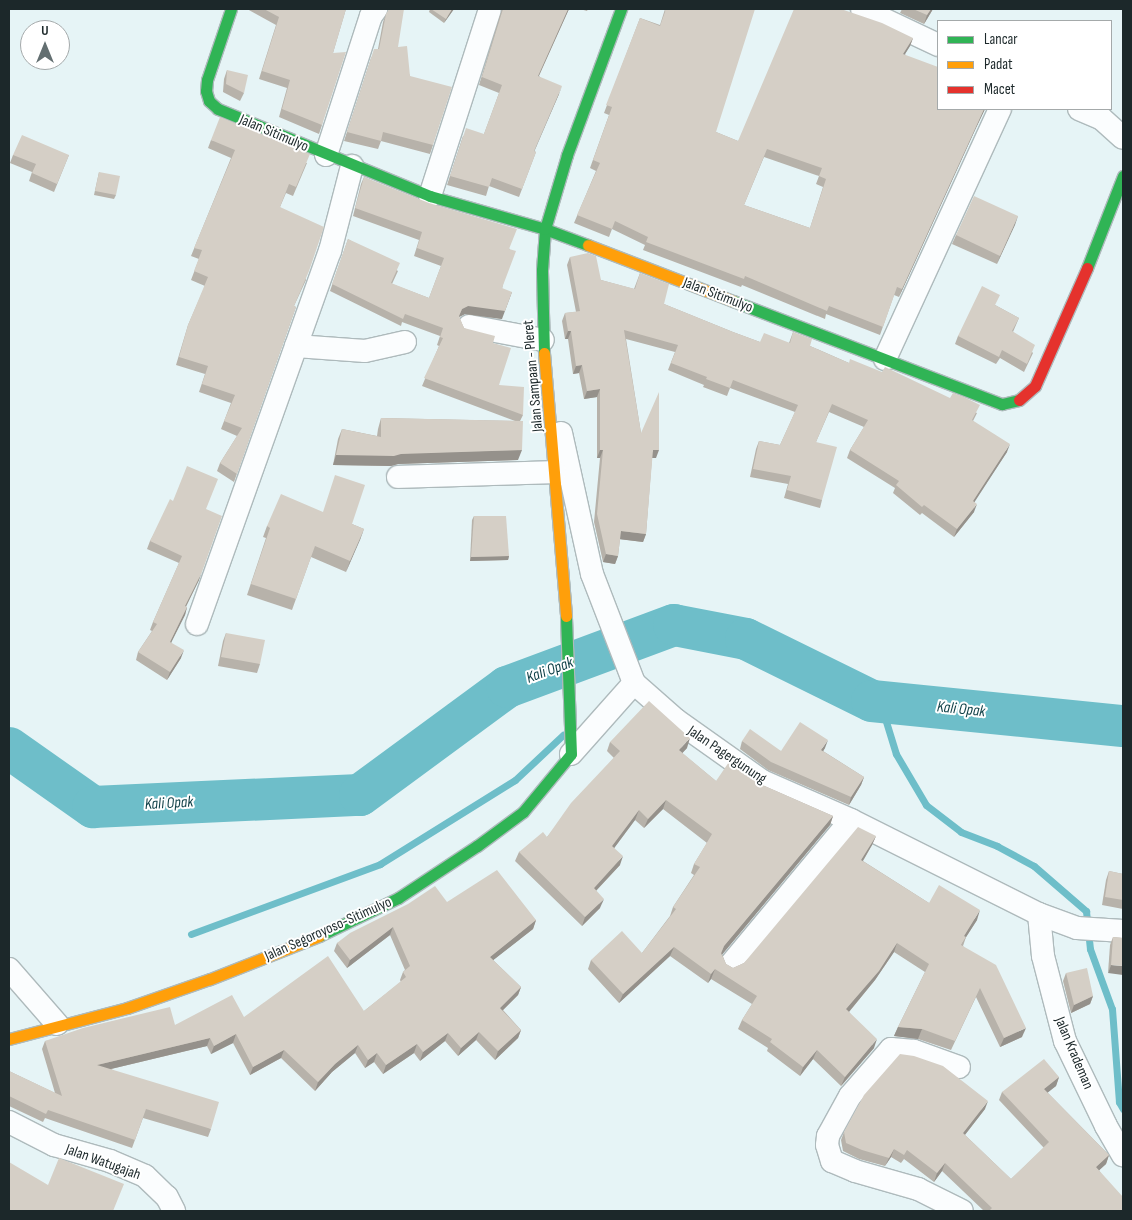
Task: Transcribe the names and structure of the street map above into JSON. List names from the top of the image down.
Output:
{
  "streets": {
    "main road": ["Jalan Sitimulyo", "Jalan Sampaan - Pleret", "Jalan Segoroyoso-Sitimulyo"],
    "street": ["Jalan Pagergunung", "Jalan Krademan", "Jalan Watugajah"]
  },
  "crossings": [
    ["Jalan Sitimulyo", "Jalan Sampaan - Pleret"],
    ["Jalan Sampaan - Pleret", "Jalan Pagergunung"],
    ["Jalan Sampaan - Pleret", "Jalan Segoroyoso-Sitimulyo"],
    ["Jalan Pagergunung", "Jalan Segoroyoso-Sitimulyo"],
    ["Jalan Pagergunung", "Jalan Krademan"]
  ],
  "water": ["Kali Opak"],
  "legend": ["Lancar", "Padat", "Macet"],
  "north": "top"
}
